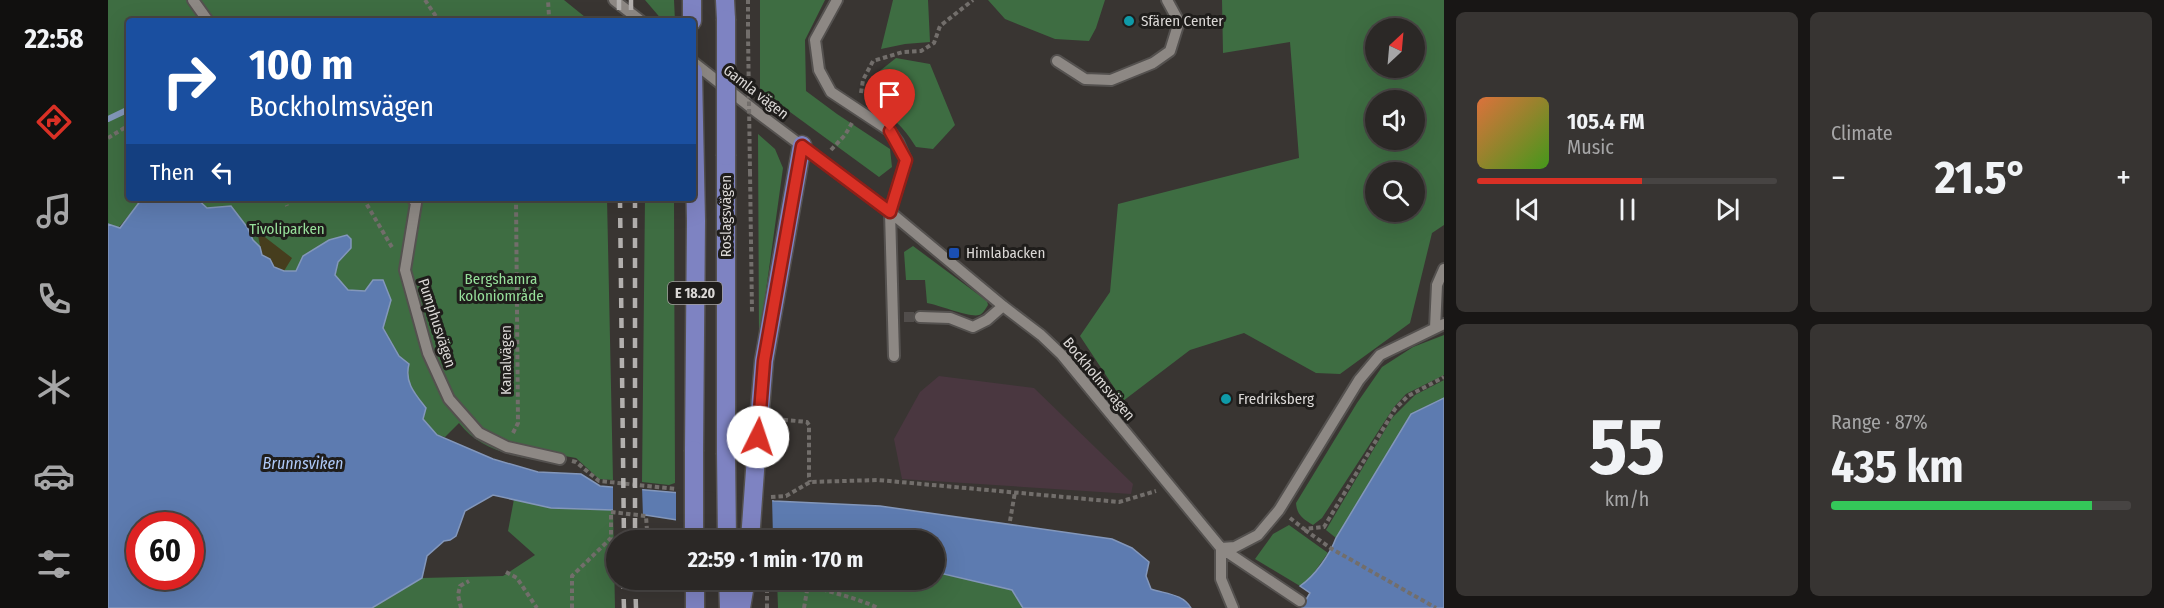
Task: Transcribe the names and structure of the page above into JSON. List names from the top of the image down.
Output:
{
  "streets": {
    "main road": ["Roslagsvägen", "E 18.20"],
    "street": ["Gamla vägen", "Pumphusvägen", "Bockholmsvägen"],
    "path": ["Kanalvägen"]
  },
  "crossings": [
    ["Gamla vägen", "Bockholmsvägen"],
    ["Pumphusvägen", "Kanalvägen"]
  ],
  "water": ["Brunnsviken"],
  "parks": ["Tivoliparken", "Bergshamra koloniområde"],
  "places": {
    "other": ["Sfären Center", "Fredriksberg"],
    "transit": ["Himlabacken"]
  },
  "north": "top right",
  "page": {
    "tabs": "22:58",
    "tile": [
      "Climate",
      ["55", "km/h"],
      ["Range · 87%", "435 km"]
    ],
    "turn": ["100 m", "Bockholmsvägen"],
    "song": ["105.4 FM", "Music"],
    "then": "Then",
    "heat": ["−", "21.5°", "+"],
    "limit": "60",
    "trip": "22:59 · 1 min · 170 m"
  }
}
